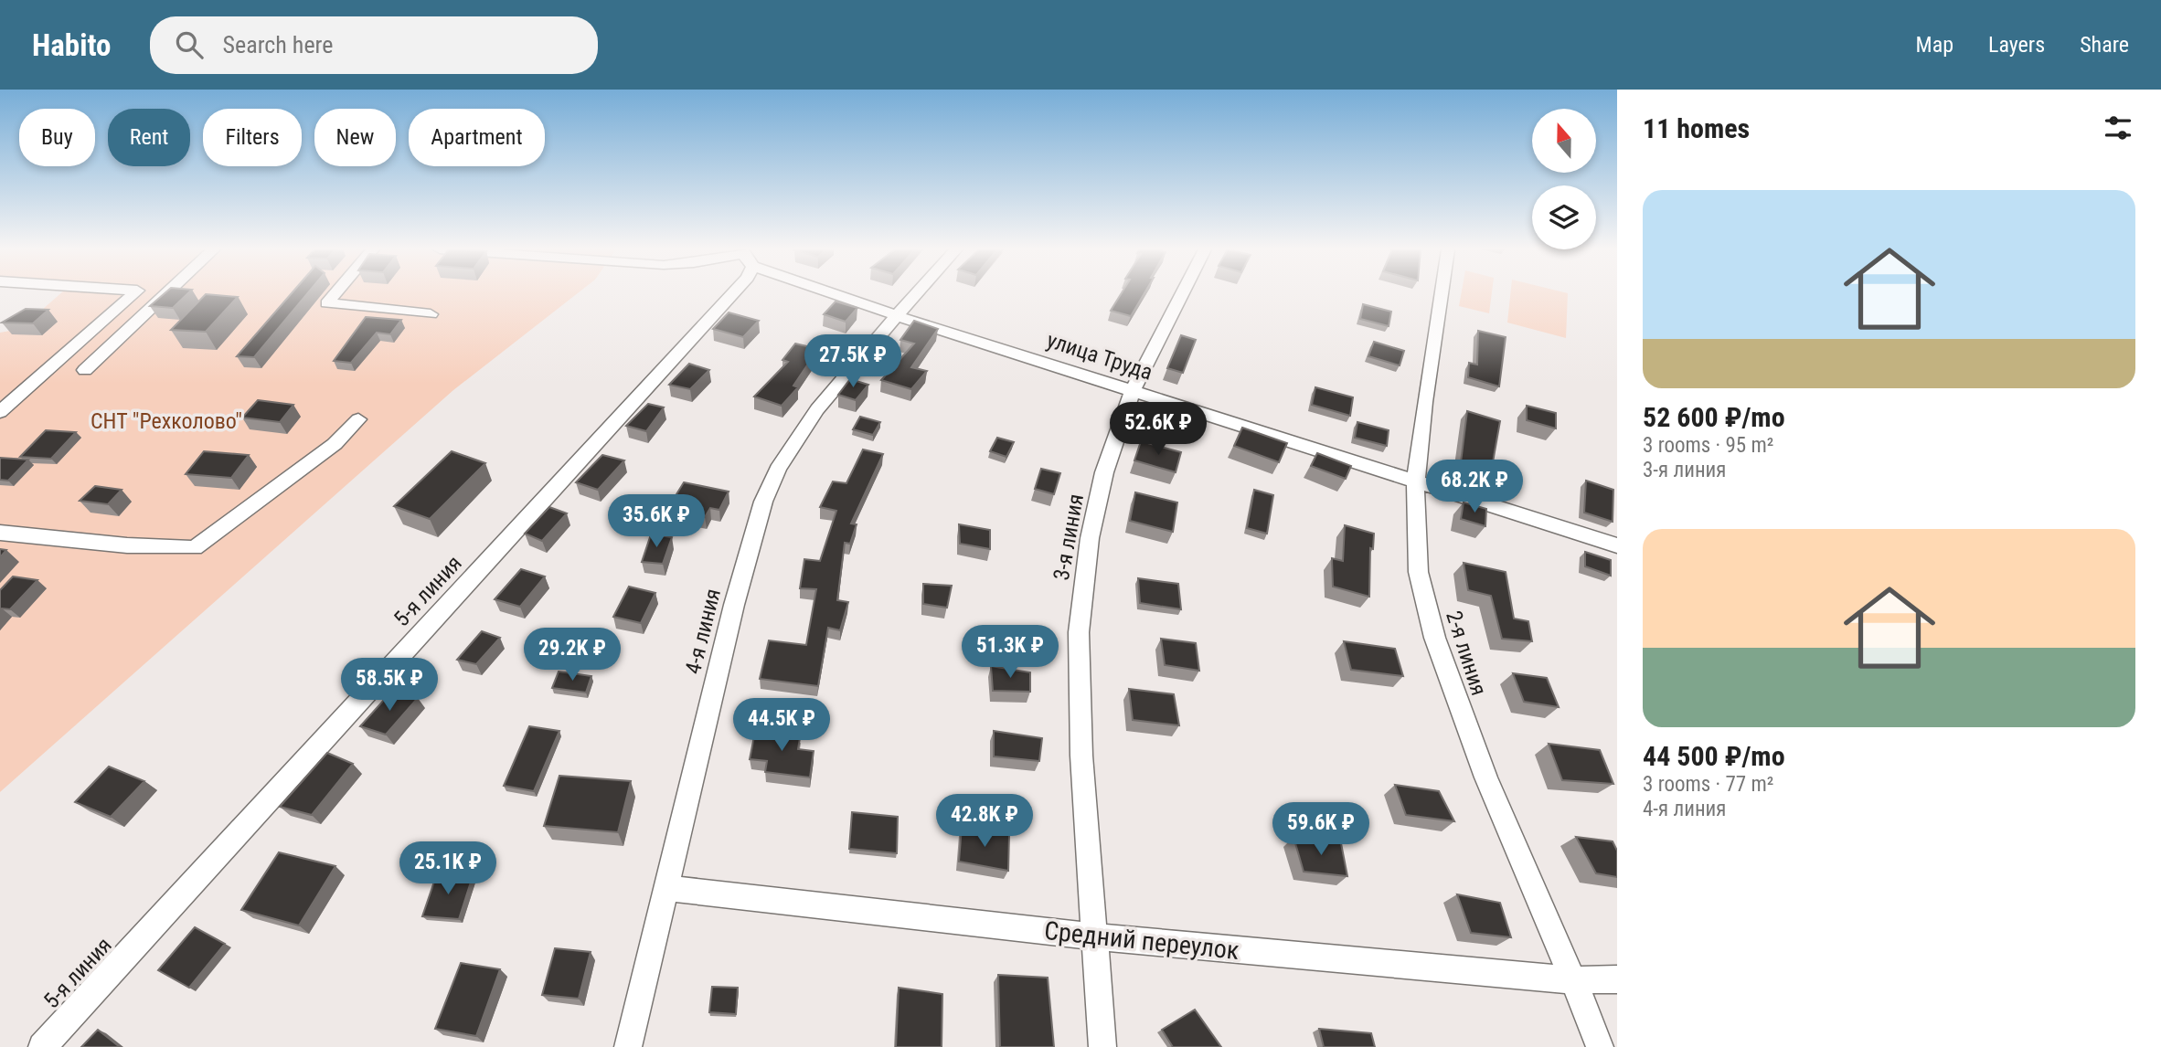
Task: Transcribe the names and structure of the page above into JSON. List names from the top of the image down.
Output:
{
  "streets": {
    "street": [
      "улица Труда",
      "3-я линия",
      "5-я линия",
      "4-я линия",
      "2-я линия",
      "Средний переулок"
    ]
  },
  "crossings": [
    ["улица Труда", "3-я линия"],
    ["улица Труда", "4-я линия"],
    ["улица Труда", "2-я линия"],
    ["3-я линия", "Средний переулок"],
    ["4-я линия", "Средний переулок"],
    ["2-я линия", "Средний переулок"]
  ],
  "parks": ["СНТ \"Рехколово\""],
  "north": "top",
  "page": {
    "header": "Habito",
    "search": "Search here",
    "nav": ["Map", "Layers", "Share"],
    "heading": "11 homes",
    "chip": [
      "Buy",
      "Rent",
      "Filters",
      "New",
      "Apartment"
    ],
    "list": [
      {
        "name": "52 600 ₽/mo",
        "note": "3 rooms · 95 m² · 3-я линия"
      },
      {
        "name": "44 500 ₽/mo",
        "note": "3 rooms · 77 m² · 4-я линия"
      }
    ],
    "price": [
      "27.5K ₽",
      "52.6K ₽",
      "68.2K ₽",
      "35.6K ₽",
      "51.3K ₽",
      "29.2K ₽",
      "58.5K ₽",
      "44.5K ₽",
      "42.8K ₽",
      "59.6K ₽",
      "25.1K ₽"
    ]
  }
}
